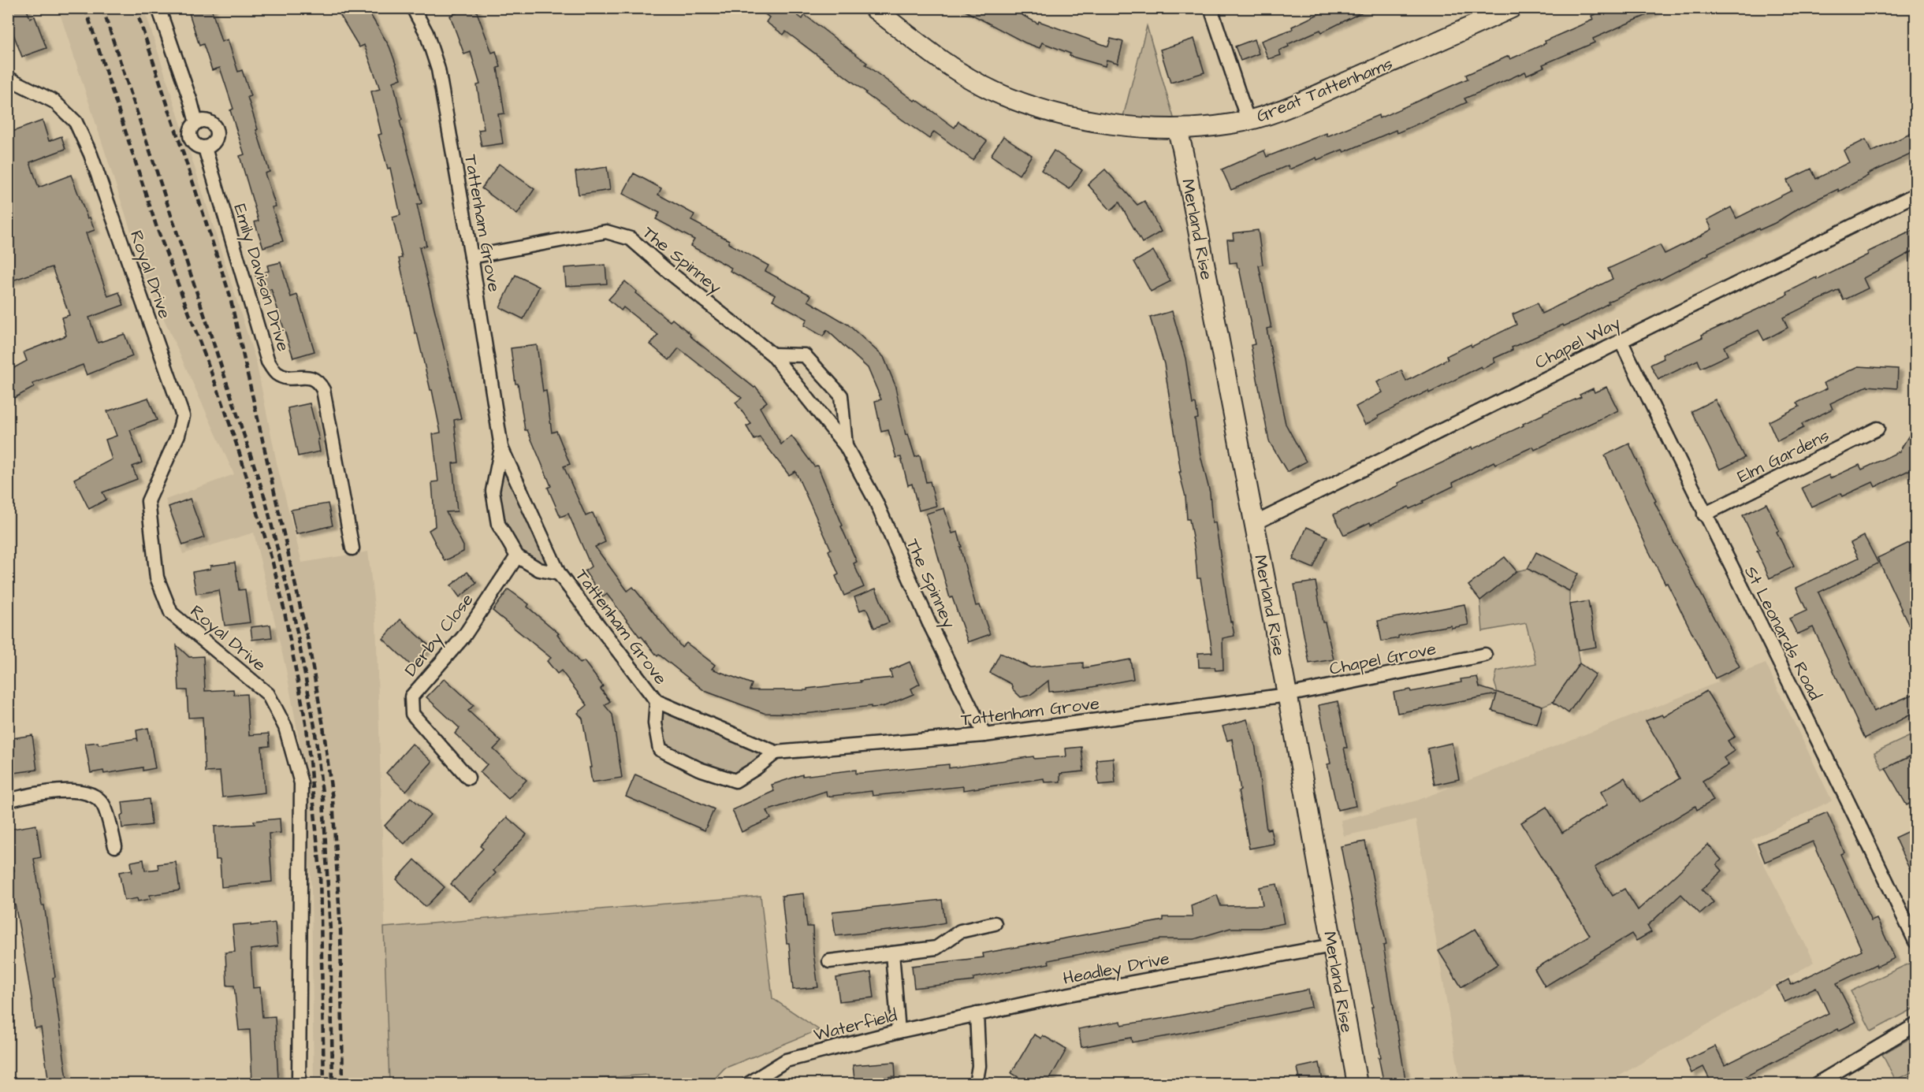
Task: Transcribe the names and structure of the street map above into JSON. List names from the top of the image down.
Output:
{
  "streets": {
    "street": [
      "Great Tattenhams",
      "Tattenham Grove",
      "Merland Rise",
      "The Spinney",
      "Royal Drive",
      "Emily Davison Drive",
      "Chapel Way",
      "Elm Gardens",
      "St Leonards Road",
      "Derby Close",
      "Chapel Grove",
      "Headley Drive",
      "Waterfield"
    ]
  },
  "crossings": [
    ["Great Tattenhams", "Merland Rise"],
    ["Tattenham Grove", "Merland Rise"],
    ["Tattenham Grove", "The Spinney"],
    ["Tattenham Grove", "Derby Close"],
    ["Tattenham Grove", "Chapel Grove"],
    ["Merland Rise", "Chapel Way"],
    ["Merland Rise", "Chapel Grove"],
    ["Merland Rise", "Headley Drive"],
    ["Chapel Way", "St Leonards Road"],
    ["Elm Gardens", "St Leonards Road"],
    ["Headley Drive", "Waterfield"]
  ]
}
